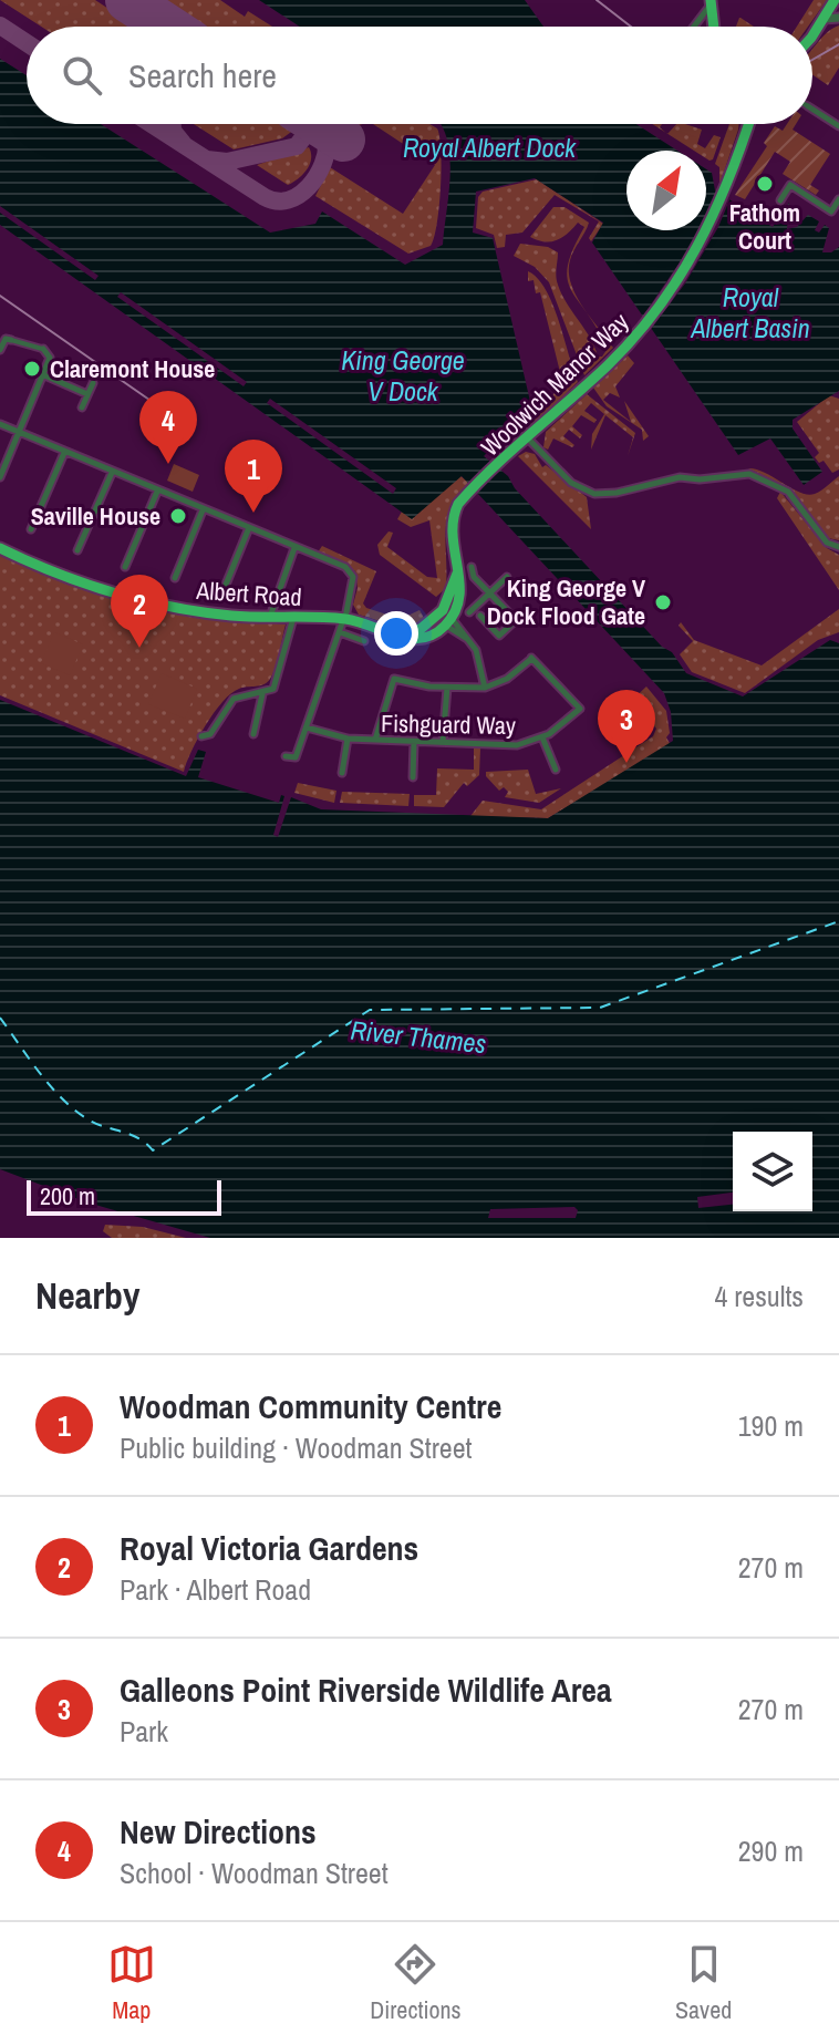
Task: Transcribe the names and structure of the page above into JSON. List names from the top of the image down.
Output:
{
  "streets": {
    "highway": ["Woolwich Manor Way", "Albert Road"],
    "street": ["Fishguard Way"]
  },
  "crossings": [
    ["Woolwich Manor Way", "Albert Road"],
    ["Woolwich Manor Way", "Fishguard Way"],
    ["Albert Road", "Fishguard Way"]
  ],
  "water": [
    "Royal Albert Dock",
    "Royal Albert Basin",
    "King George V Dock",
    "River Thames"
  ],
  "places": [
    "Fathom Court",
    "Claremont House",
    "Saville House",
    "King George V Dock Flood Gate"
  ],
  "scale_bar": "200 m",
  "north": "top right",
  "page": {
    "search": "Search here",
    "pins": [
      "4",
      "1",
      "2",
      "3"
    ],
    "scale": "200 m",
    "heading": ["Nearby", "4 results"],
    "list": [
      {
        "mark": "1",
        "name": "Woodman Community Centre",
        "note": "Public building · Woodman Street",
        "value": "190 m"
      },
      {
        "mark": "2",
        "name": "Royal Victoria Gardens",
        "note": "Park · Albert Road",
        "value": "270 m"
      },
      {
        "mark": "3",
        "name": "Galleons Point Riverside Wildlife Area",
        "note": "Park",
        "value": "270 m"
      },
      {
        "mark": "4",
        "name": "New Directions",
        "note": "School · Woodman Street",
        "value": "290 m"
      }
    ],
    "nav": ["Map", "Directions", "Saved"]
  }
}
